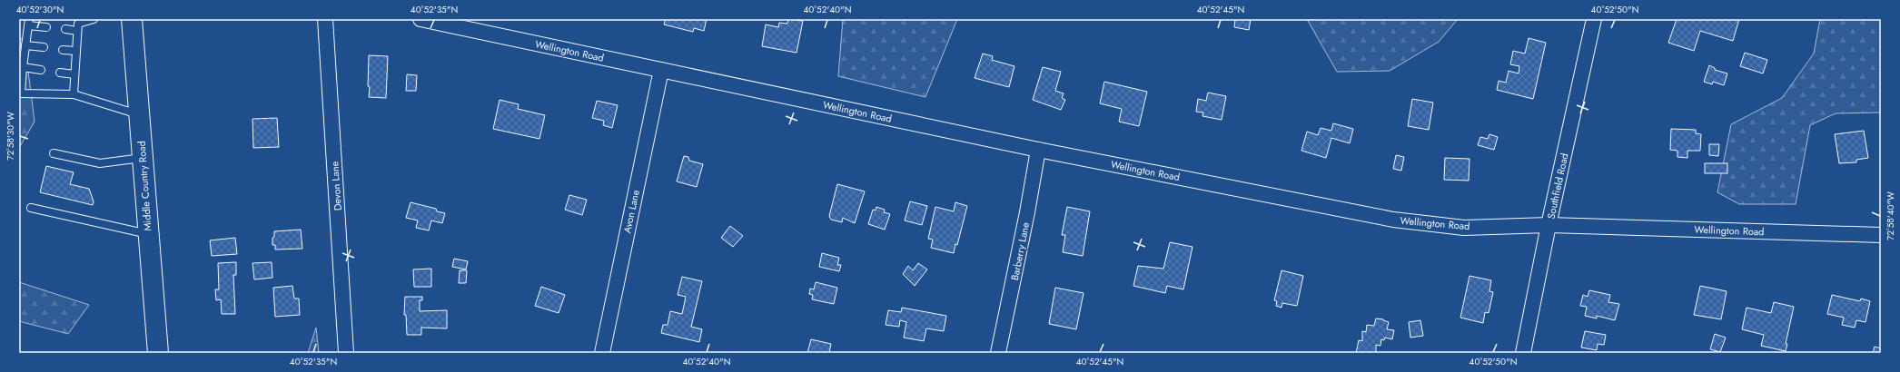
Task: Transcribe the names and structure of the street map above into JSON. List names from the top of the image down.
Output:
{
  "streets": {
    "main road": ["Middle Country Road"],
    "street": [
      "Wellington Road",
      "Devon Lane",
      "Southfield Road",
      "Avon Lane",
      "Barberry Lane"
    ]
  },
  "crossings": [
    ["Wellington Road", "Southfield Road"],
    ["Wellington Road", "Avon Lane"],
    ["Wellington Road", "Barberry Lane"]
  ],
  "coordinates": [
    "40°52'30\"N",
    "40°52'35\"N",
    "40°52'40\"N",
    "40°52'45\"N",
    "40°52'50\"N",
    "72°58'30\"W",
    "72°58'40\"W"
  ]
}
